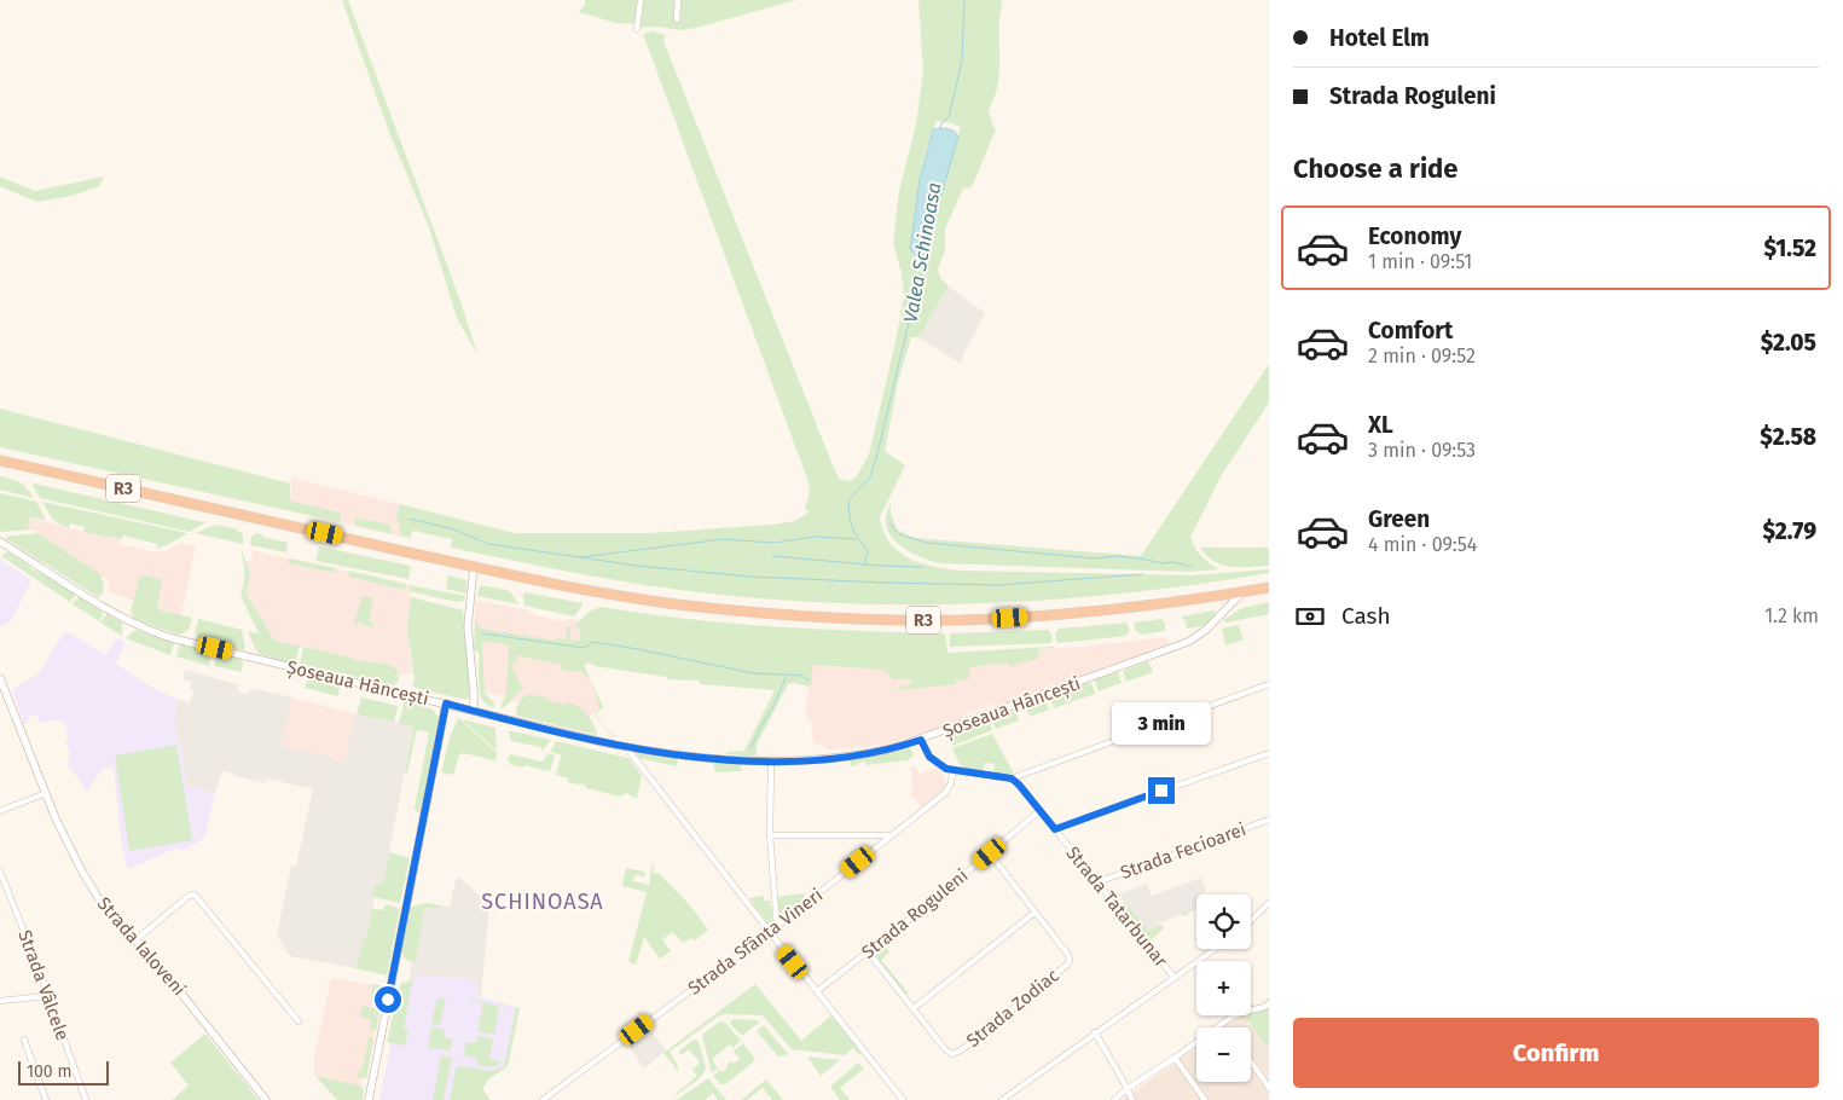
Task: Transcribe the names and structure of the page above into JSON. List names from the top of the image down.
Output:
{
  "streets": {
    "highway": ["R3"],
    "street": [
      "Șoseaua Hâncești",
      "Strada Fecioarei",
      "Strada Tatarbunar",
      "Strada Roguleni",
      "Strada Sfânta Vineri",
      "Strada Ialoveni",
      "Strada Vâlcele",
      "Strada Zodiac"
    ]
  },
  "crossings": [
    ["R3", "Șoseaua Hâncești"],
    ["Strada Fecioarei", "Strada Tatarbunar"],
    ["Strada Tatarbunar", "Strada Roguleni"],
    ["Strada Roguleni", "Strada Zodiac"]
  ],
  "districts": ["SCHINOASA"],
  "water": ["Valea Schinoasa"],
  "scale_bar": "100 m",
  "page": {
    "banner": ["Hotel Elm", "Strada Roguleni"],
    "heading": "Choose a ride",
    "list": [
      {
        "name": "Economy",
        "note": "1 min · 09:51",
        "value": "$1.52"
      },
      {
        "name": "Comfort",
        "note": "2 min · 09:52",
        "value": "$2.05"
      },
      {
        "name": "XL",
        "note": "3 min · 09:53",
        "value": "$2.58"
      },
      {
        "name": "Green",
        "note": "4 min · 09:54",
        "value": "$2.79"
      }
    ],
    "pay": ["Cash", "1.2 km"],
    "bubble": "3 min",
    "map_buttons": ["+", "−"],
    "buttons": "Confirm",
    "scale": "100 m"
  }
}
